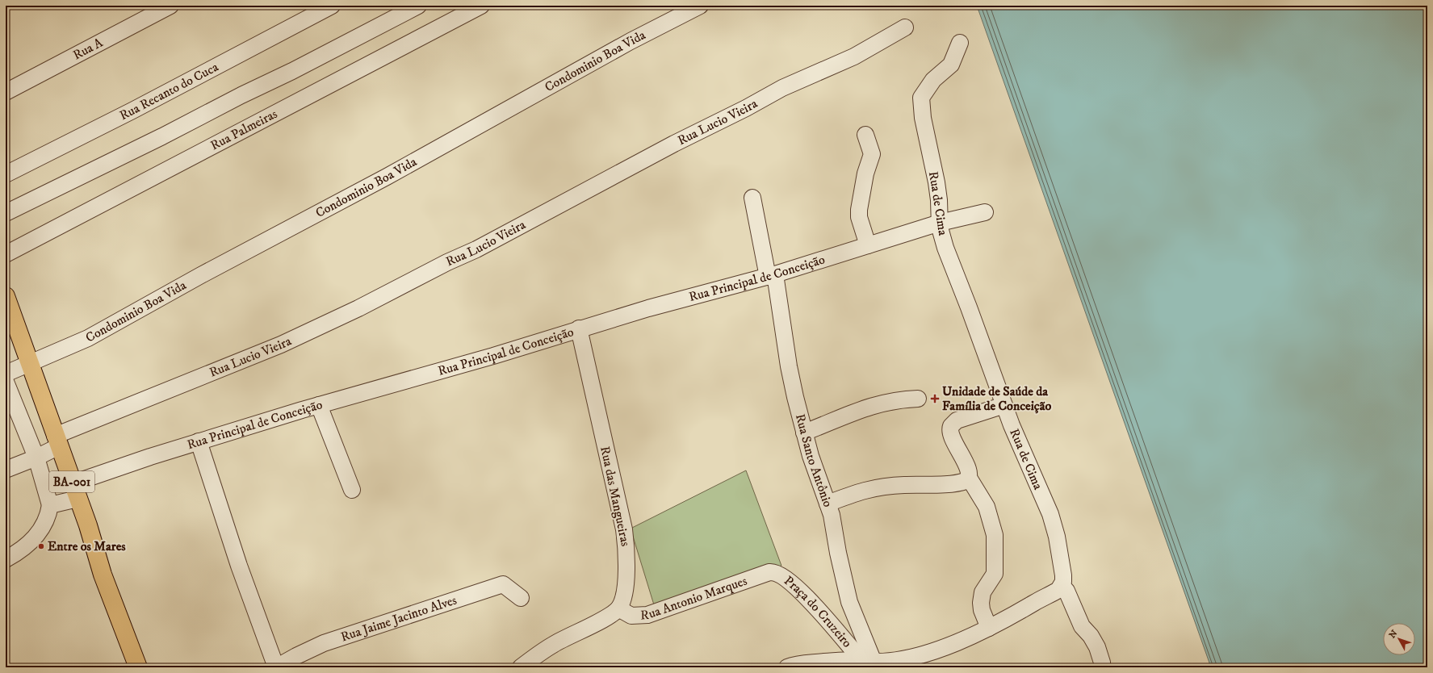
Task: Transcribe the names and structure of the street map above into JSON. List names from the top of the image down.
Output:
{
  "streets": {
    "main road": ["BA-001"],
    "street": [
      "Rua A",
      "Condominio Boa Vida",
      "Rua Recanto do Cuca",
      "Rua Lucio Vieira",
      "Rua Palmeiras",
      "Rua de Cima",
      "Rua Principal de Conceição",
      "Rua Santo Antônio",
      "Rua das Mangueiras",
      "Rua Antonio Marques",
      "Praça do Cruzeiro",
      "Rua Jaime Jacinto Alves"
    ]
  },
  "crossings": [
    ["Condominio Boa Vida", "BA-001"],
    ["Rua Lucio Vieira", "BA-001"],
    ["Rua de Cima", "Rua Principal de Conceição"],
    ["Rua Principal de Conceição", "Rua Santo Antônio"],
    ["Rua Principal de Conceição", "BA-001"],
    ["Rua Principal de Conceição", "Rua das Mangueiras"],
    ["Rua Principal de Conceição", "Rua Jaime Jacinto Alves"],
    ["Rua Santo Antônio", "Praça do Cruzeiro"],
    ["Rua das Mangueiras", "Rua Antonio Marques"],
    ["Rua Antonio Marques", "Praça do Cruzeiro"]
  ],
  "places": {
    "health": ["Unidade de Saúde da Família de Conceição"],
    "other": ["Entre os Mares"]
  },
  "north": "top left"
}
